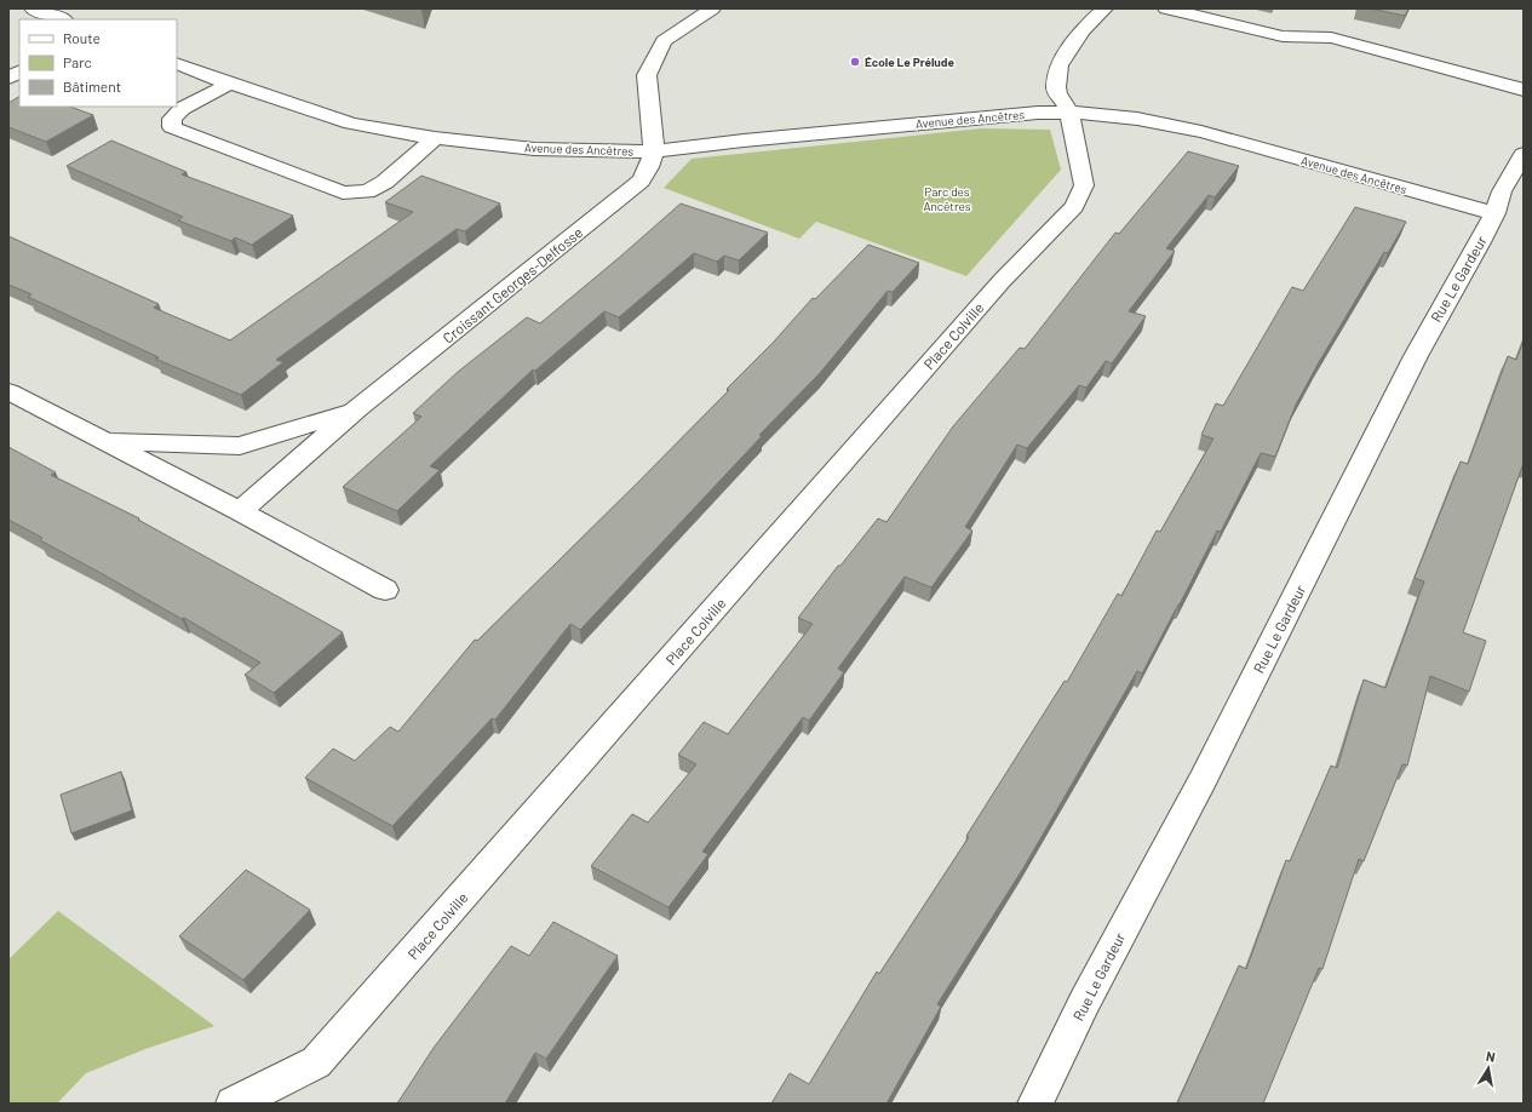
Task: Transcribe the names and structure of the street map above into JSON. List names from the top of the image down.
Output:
{
  "streets": {
    "street": [
      "Avenue des Ancêtres",
      "Rue Le Gardeur",
      "Croissant Georges-Delfosse",
      "Place Colville"
    ]
  },
  "crossings": [
    ["Avenue des Ancêtres", "Rue Le Gardeur"],
    ["Avenue des Ancêtres", "Croissant Georges-Delfosse"],
    ["Avenue des Ancêtres", "Place Colville"]
  ],
  "parks": ["Parc des Ancêtres"],
  "places": ["École Le Prélude"],
  "legend": ["Route", "Parc", "Bâtiment"],
  "north": "top"
}
